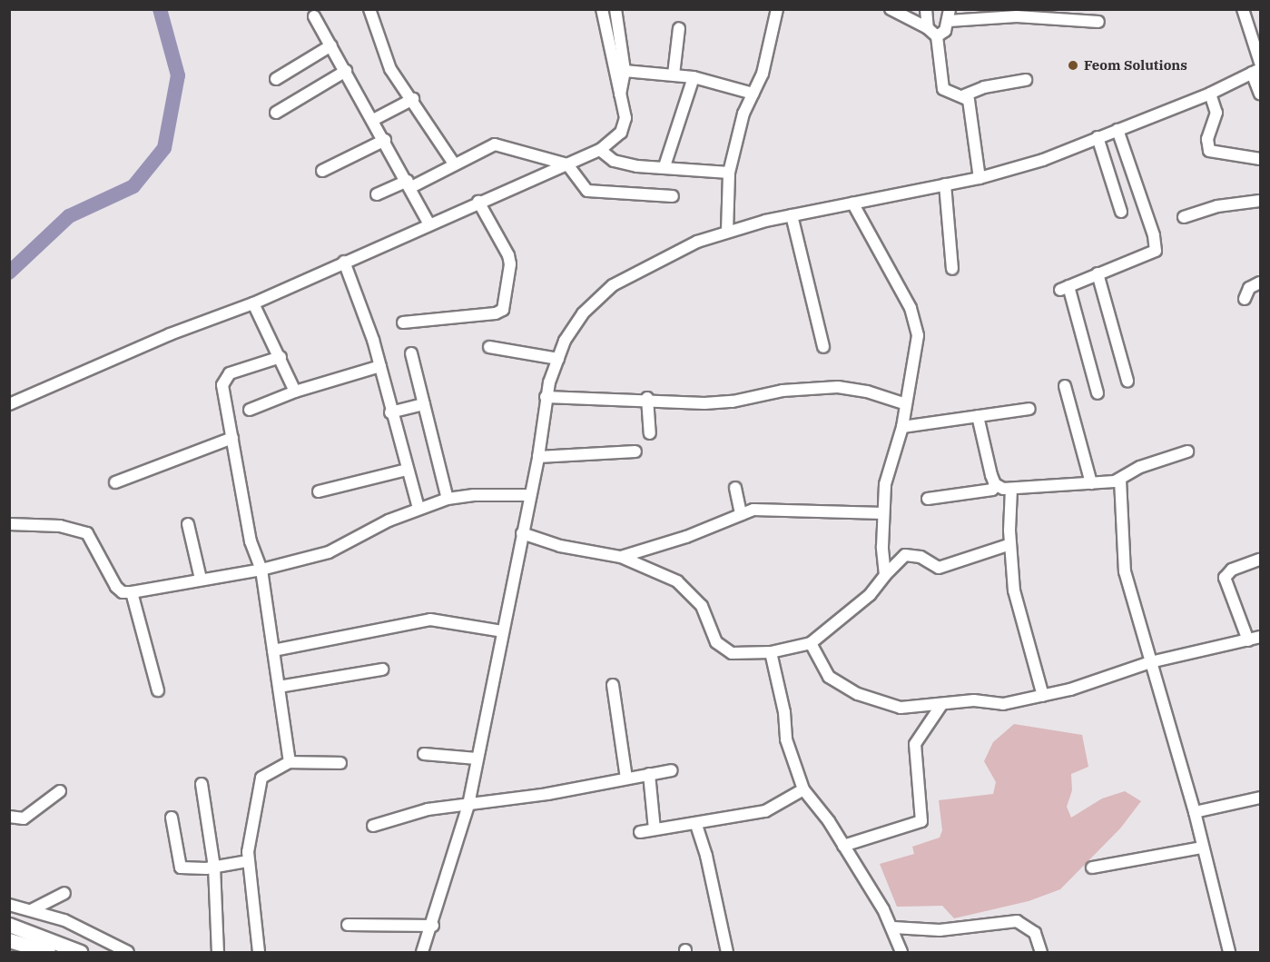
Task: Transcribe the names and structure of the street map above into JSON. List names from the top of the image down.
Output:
{
  "places": ["Feom Solutions"]
}
